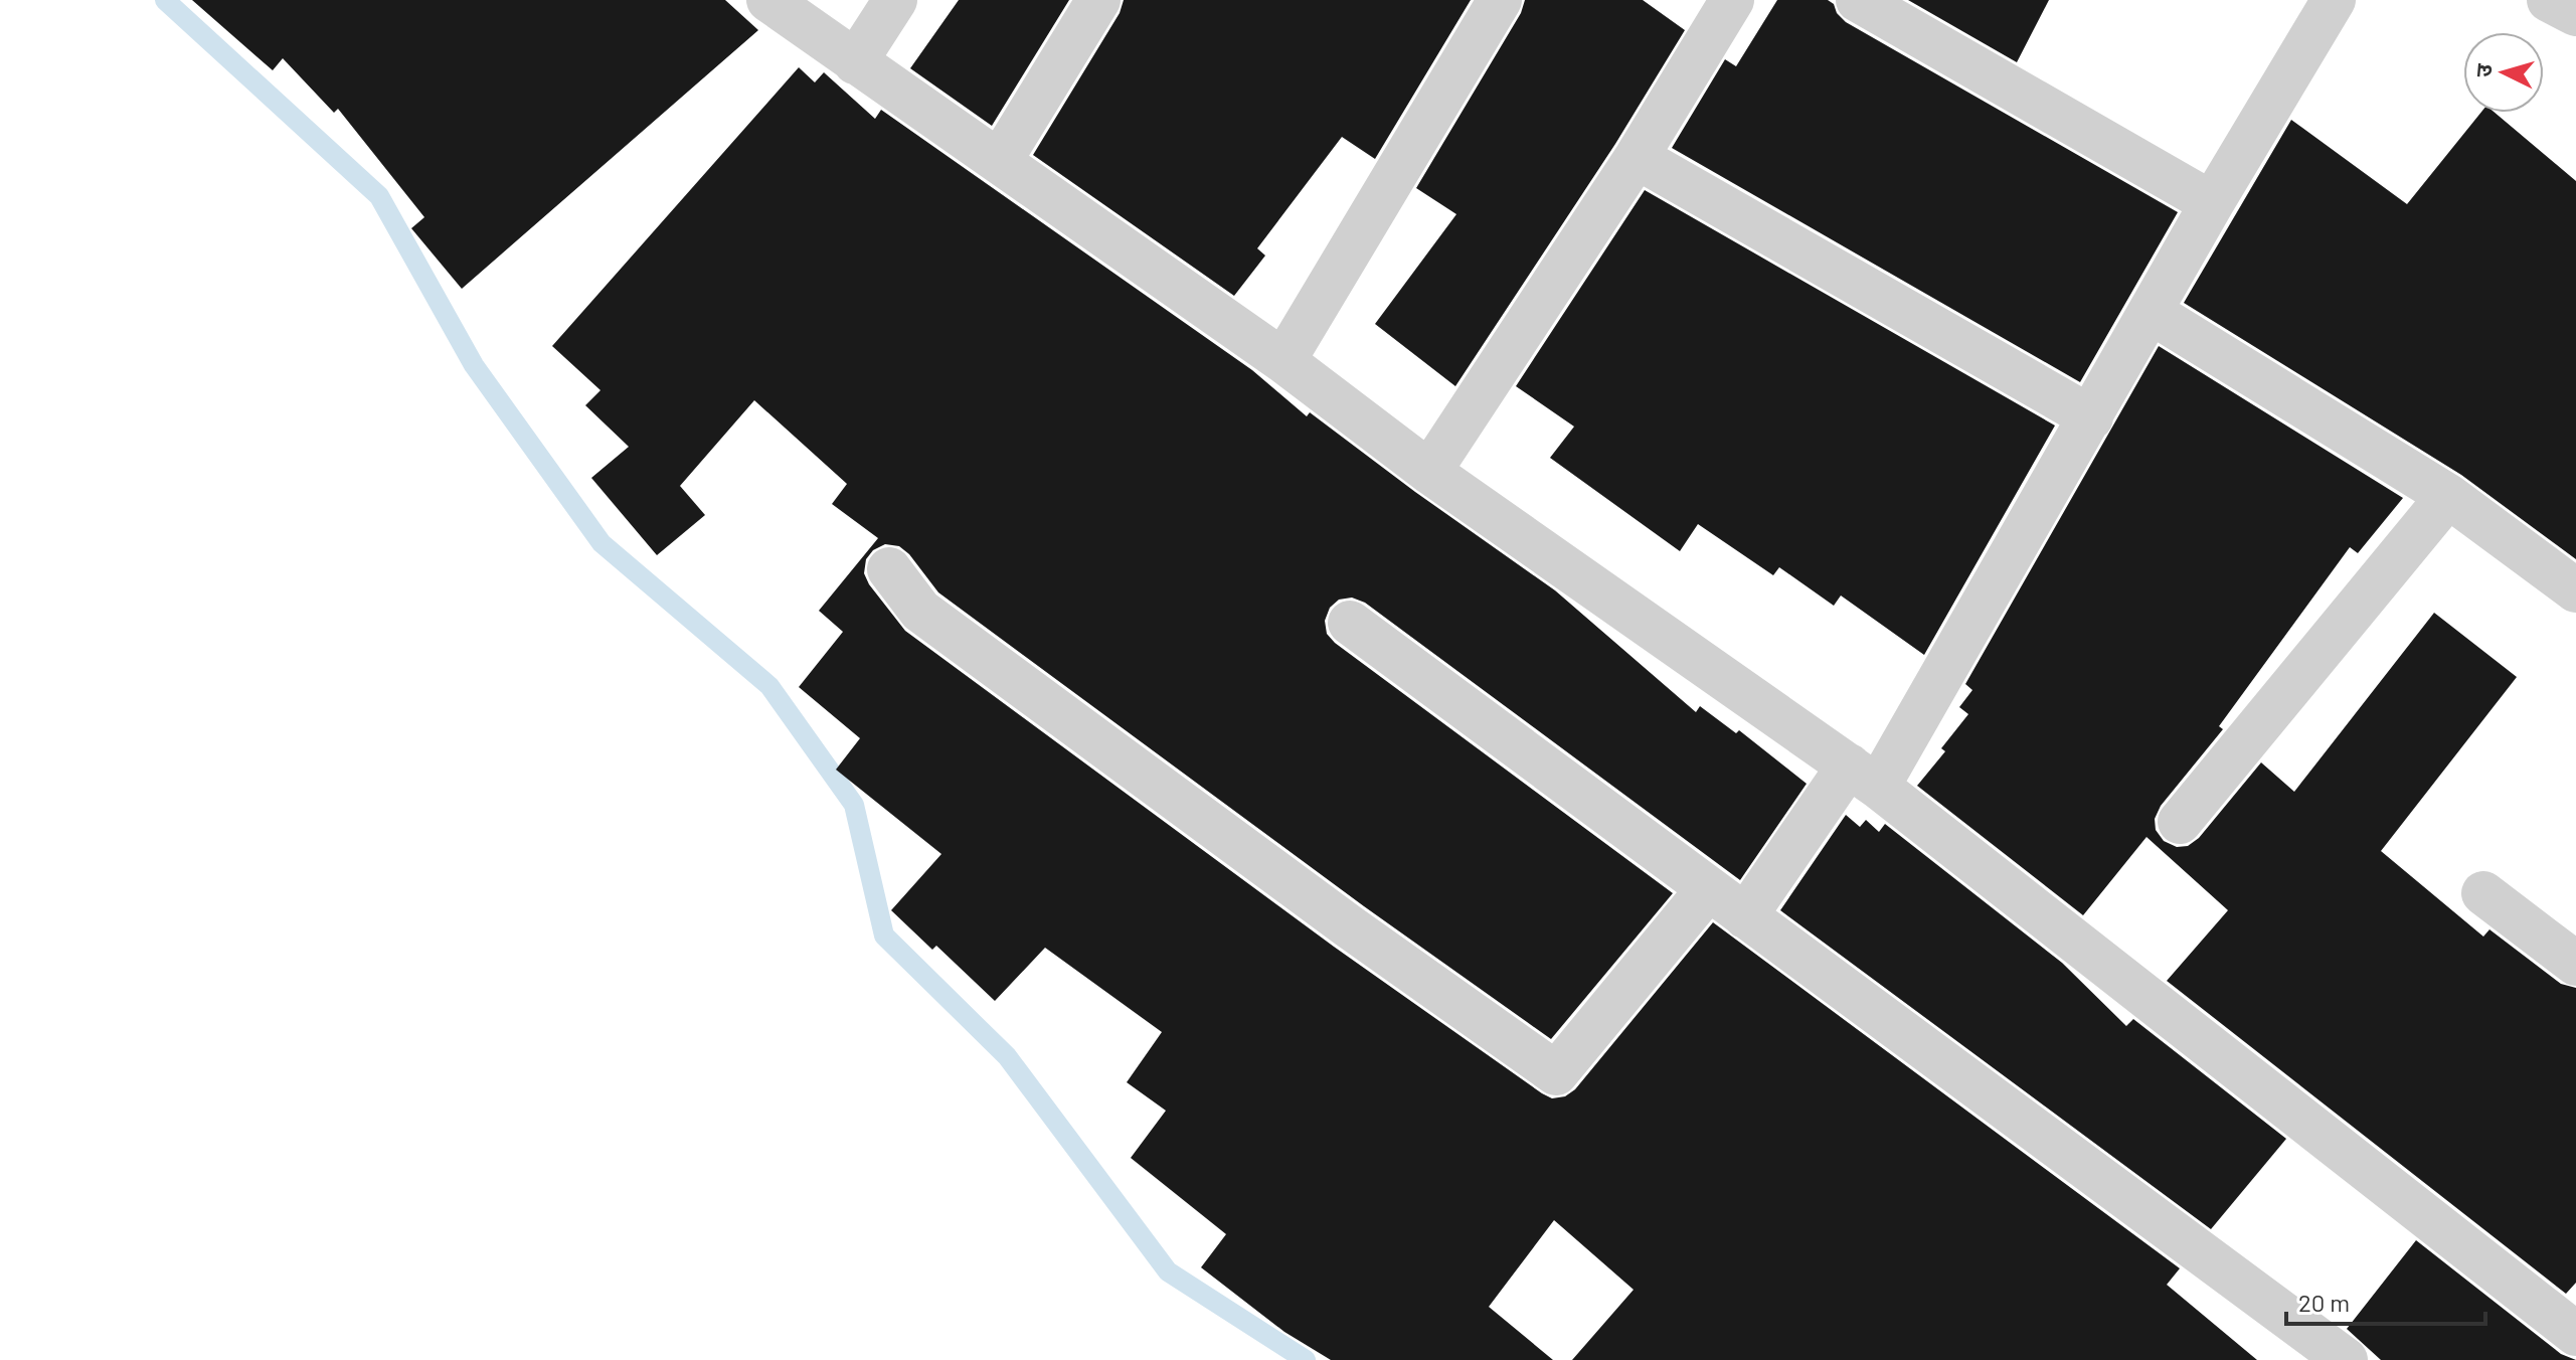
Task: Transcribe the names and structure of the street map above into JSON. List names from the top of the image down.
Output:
{
  "scale_bar": "20 m",
  "north": "left"
}
